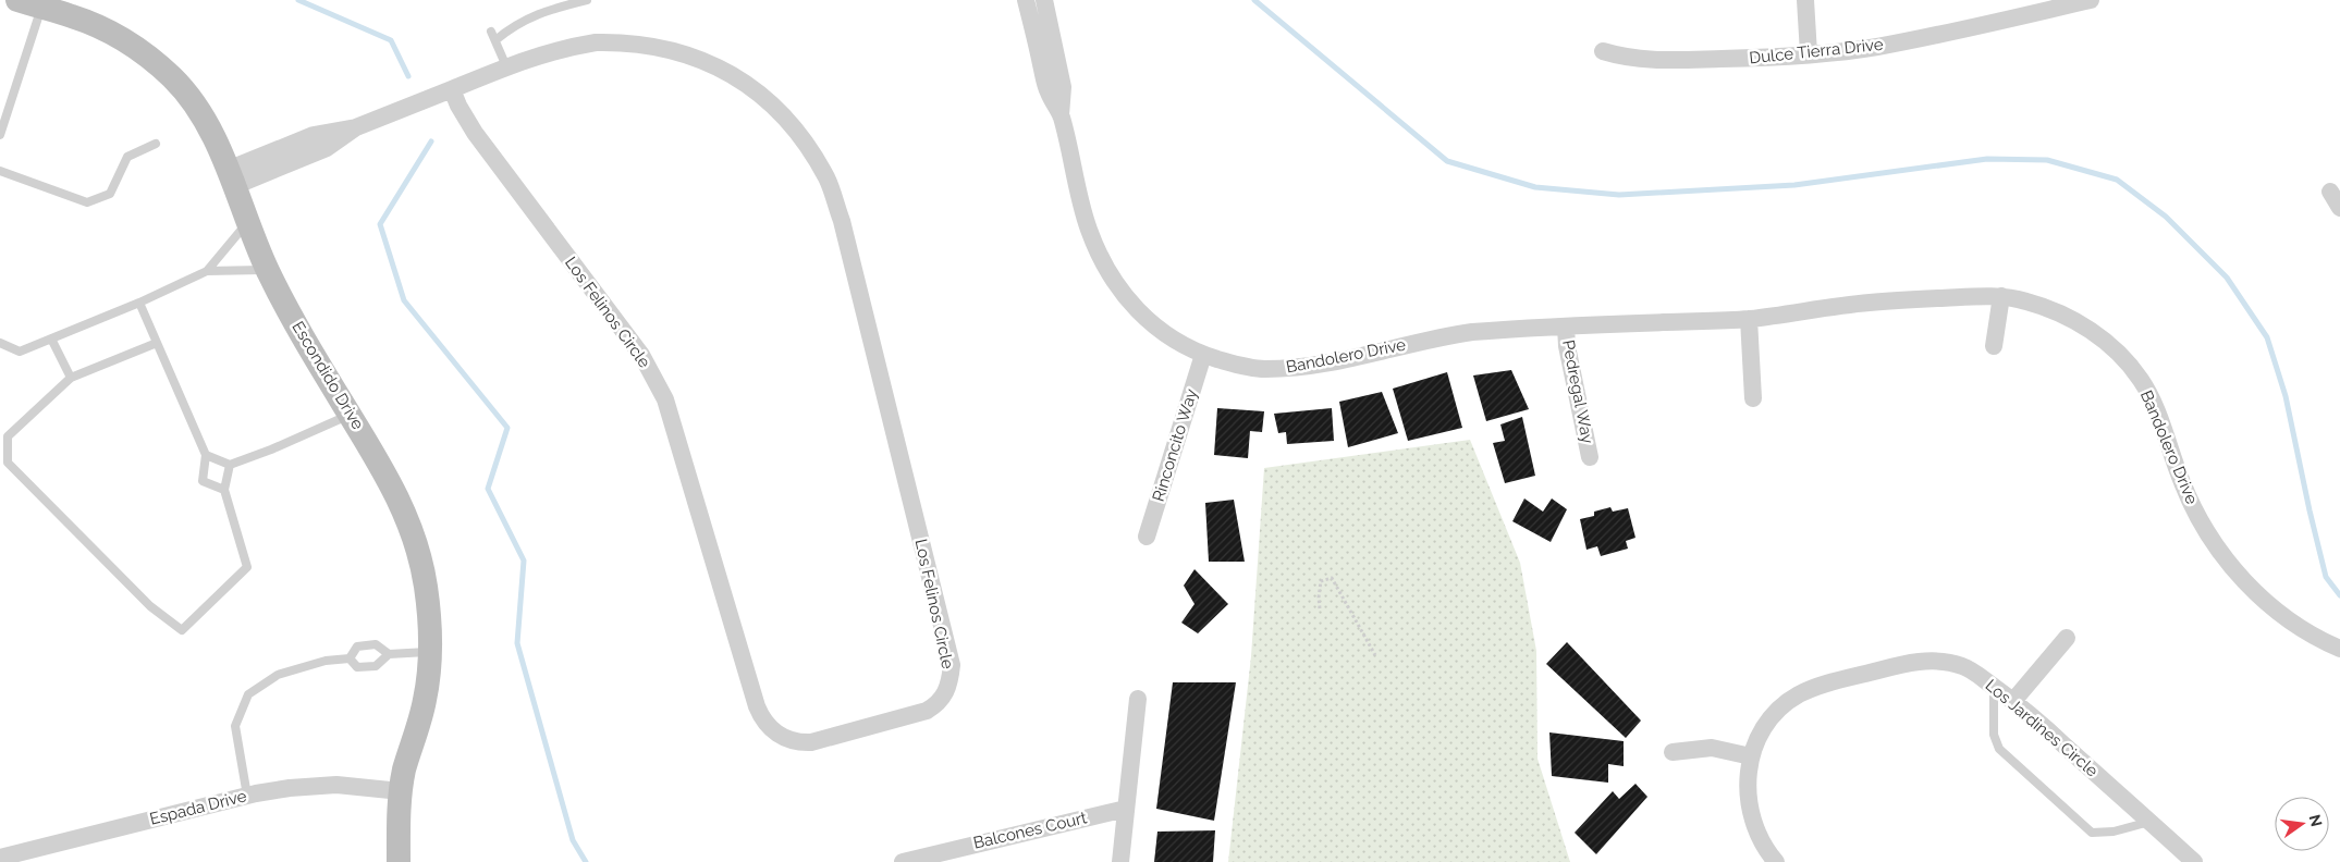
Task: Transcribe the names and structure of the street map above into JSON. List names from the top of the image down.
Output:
{
  "streets": {
    "street": [
      "Dulce Tierra Drive",
      "Los Felinos Circle",
      "Bandolero Drive",
      "Escondido Drive",
      "Pedregal Way",
      "Rinconcito Way",
      "Los Jardines Circle",
      "Espada Drive",
      "Balcones Court"
    ]
  },
  "crossings": [
    ["Los Felinos Circle", "Escondido Drive"],
    ["Bandolero Drive", "Pedregal Way"],
    ["Bandolero Drive", "Rinconcito Way"],
    ["Escondido Drive", "Espada Drive"]
  ],
  "north": "right"
}
